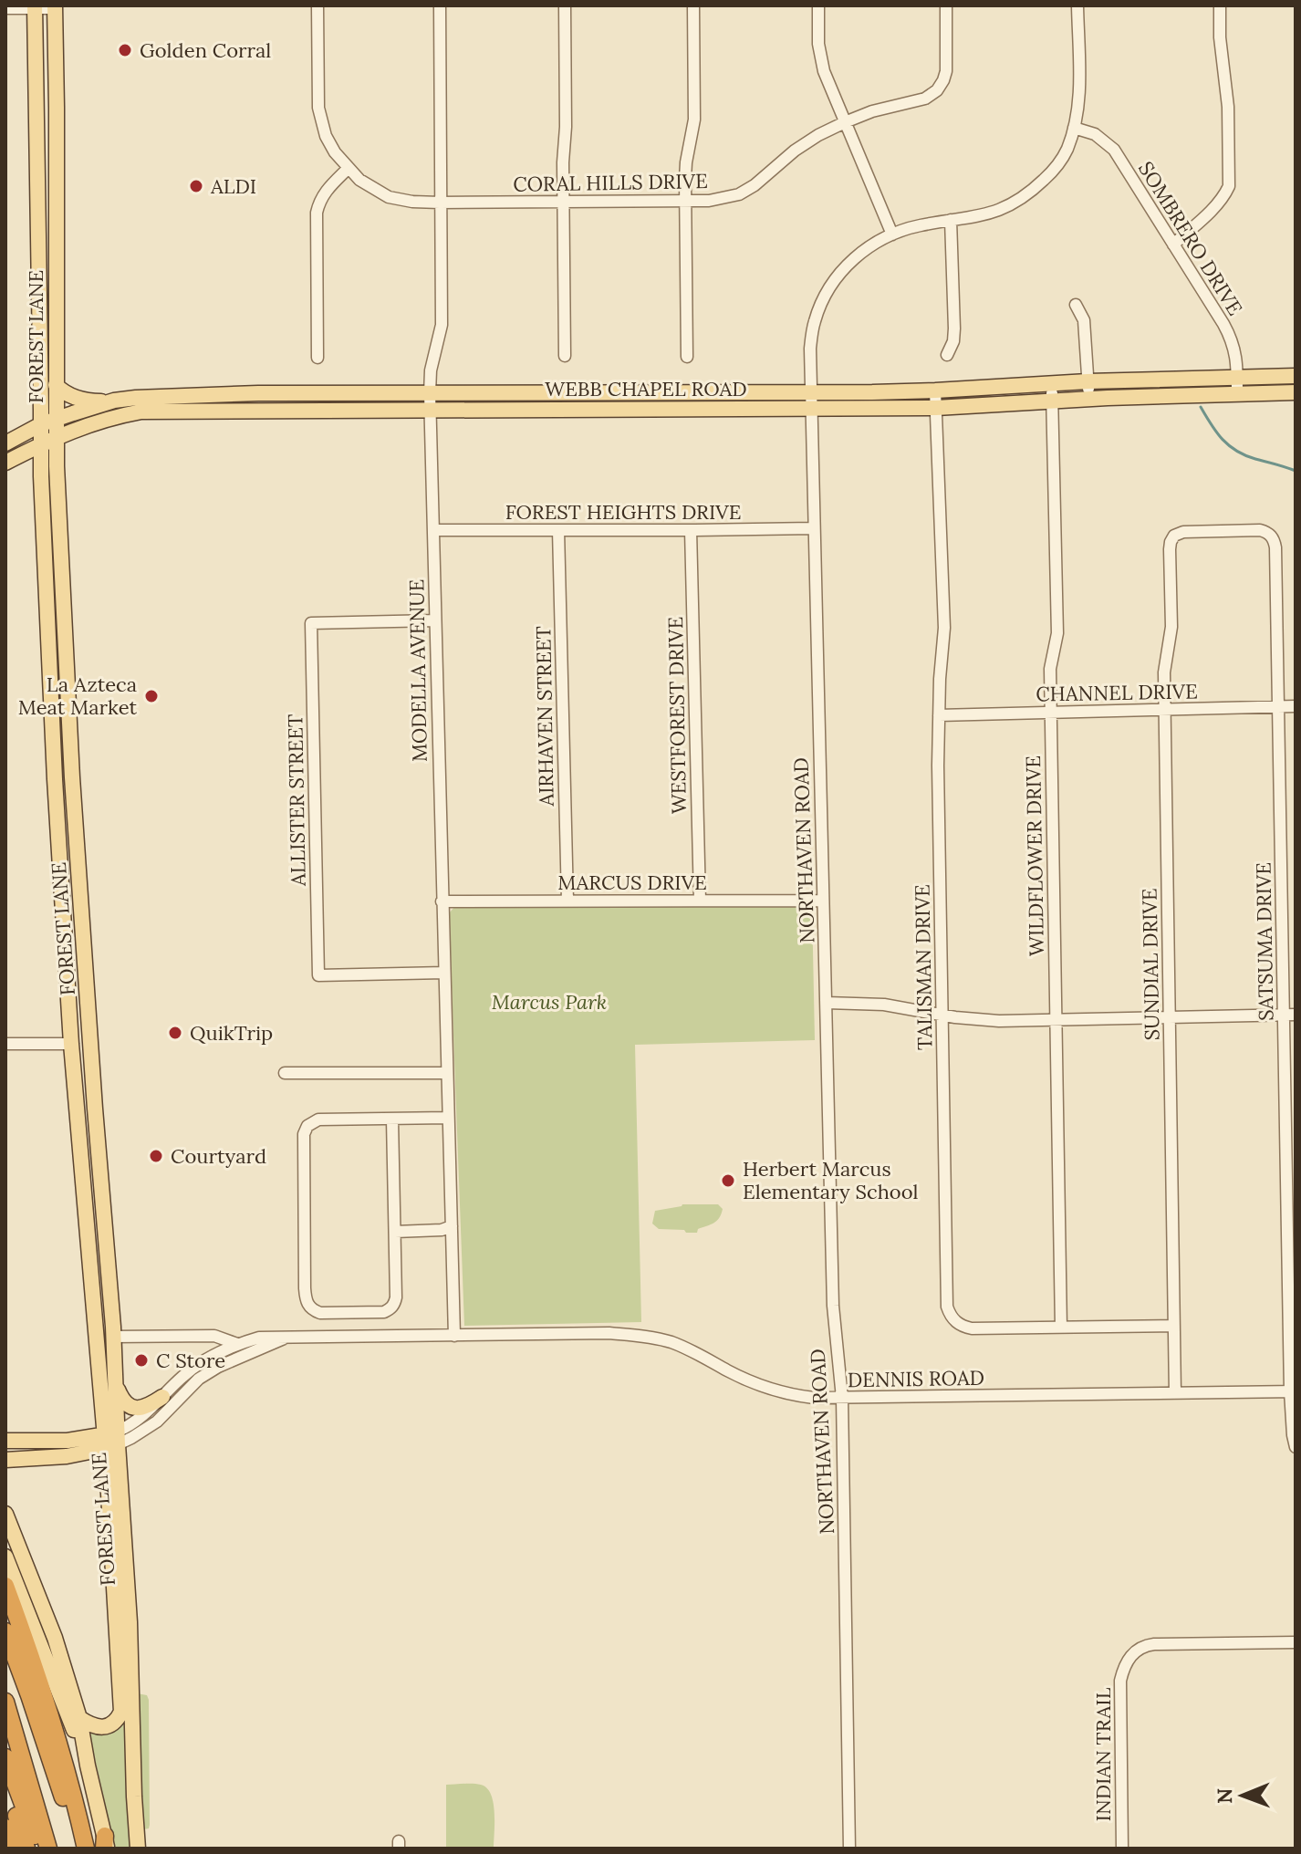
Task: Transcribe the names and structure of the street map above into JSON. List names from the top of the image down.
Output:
{
  "streets": {
    "main road": ["FOREST LANE", "WEBB CHAPEL ROAD"],
    "street": [
      "CORAL HILLS DRIVE",
      "SOMBRERO DRIVE",
      "FOREST HEIGHTS DRIVE",
      "MODELLA AVENUE",
      "CHANNEL DRIVE",
      "WESTFOREST DRIVE",
      "AIRHAVEN STREET",
      "ALLISTER STREET",
      "NORTHAVEN ROAD",
      "WILDFLOWER DRIVE",
      "MARCUS DRIVE",
      "SATSUMA DRIVE",
      "SUNDIAL DRIVE",
      "TALISMAN DRIVE",
      "DENNIS ROAD",
      "INDIAN TRAIL"
    ]
  },
  "crossings": [
    ["CORAL HILLS DRIVE", "MODELLA AVENUE"],
    ["SOMBRERO DRIVE", "WEBB CHAPEL ROAD"],
    ["SOMBRERO DRIVE", "NORTHAVEN ROAD"],
    ["FOREST LANE", "WEBB CHAPEL ROAD"],
    ["WEBB CHAPEL ROAD", "MODELLA AVENUE"],
    ["WEBB CHAPEL ROAD", "NORTHAVEN ROAD"],
    ["WEBB CHAPEL ROAD", "WILDFLOWER DRIVE"],
    ["WEBB CHAPEL ROAD", "TALISMAN DRIVE"],
    ["FOREST HEIGHTS DRIVE", "MODELLA AVENUE"],
    ["FOREST HEIGHTS DRIVE", "WESTFOREST DRIVE"],
    ["FOREST HEIGHTS DRIVE", "AIRHAVEN STREET"],
    ["FOREST HEIGHTS DRIVE", "NORTHAVEN ROAD"],
    ["MODELLA AVENUE", "ALLISTER STREET"],
    ["MODELLA AVENUE", "MARCUS DRIVE"],
    ["MODELLA AVENUE", "DENNIS ROAD"],
    ["CHANNEL DRIVE", "WILDFLOWER DRIVE"],
    ["CHANNEL DRIVE", "SATSUMA DRIVE"],
    ["CHANNEL DRIVE", "SUNDIAL DRIVE"],
    ["CHANNEL DRIVE", "TALISMAN DRIVE"],
    ["WESTFOREST DRIVE", "MARCUS DRIVE"],
    ["AIRHAVEN STREET", "MARCUS DRIVE"],
    ["NORTHAVEN ROAD", "MARCUS DRIVE"],
    ["NORTHAVEN ROAD", "DENNIS ROAD"],
    ["WILDFLOWER DRIVE", "TALISMAN DRIVE"],
    ["SATSUMA DRIVE", "SUNDIAL DRIVE"],
    ["SATSUMA DRIVE", "DENNIS ROAD"],
    ["SUNDIAL DRIVE", "TALISMAN DRIVE"],
    ["SUNDIAL DRIVE", "DENNIS ROAD"]
  ],
  "parks": ["Marcus Park"],
  "places": [
    "Golden Corral",
    "ALDI",
    "La Azteca Meat Market",
    "QuikTrip",
    "Courtyard",
    "Herbert Marcus Elementary School",
    "C Store"
  ],
  "north": "left"
}
